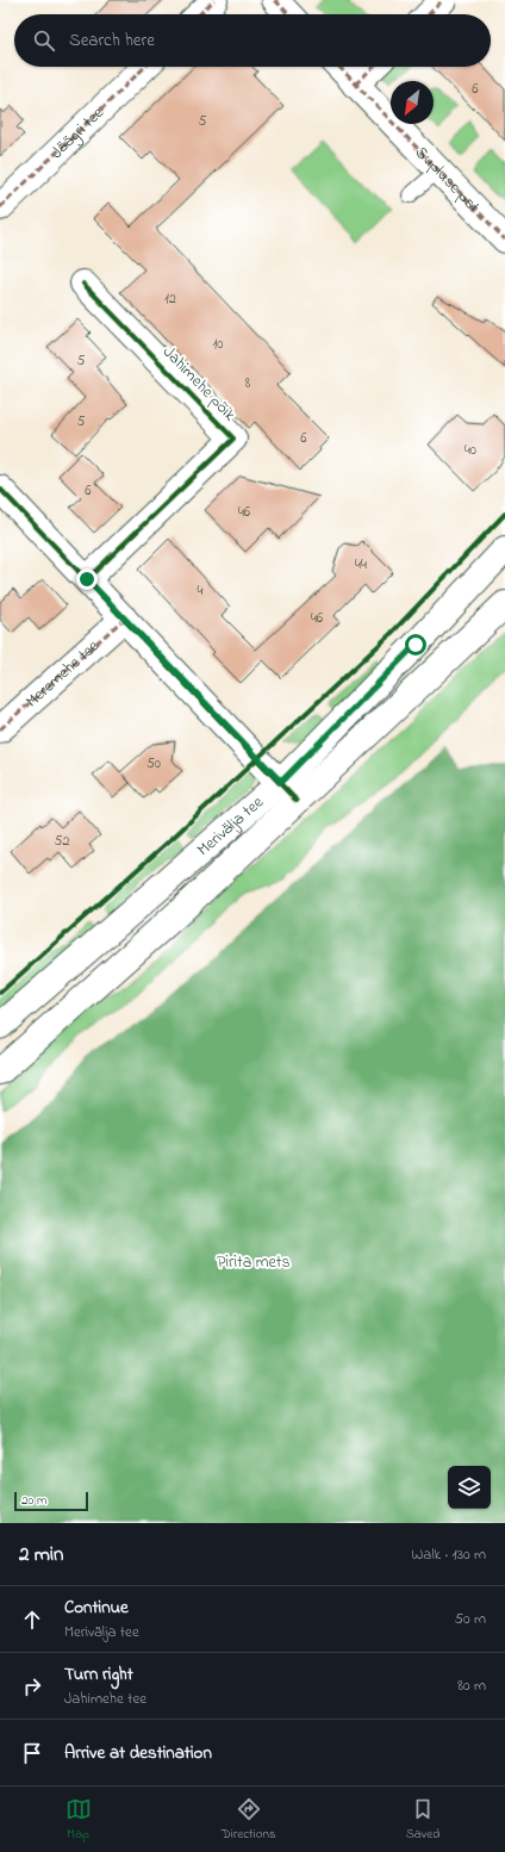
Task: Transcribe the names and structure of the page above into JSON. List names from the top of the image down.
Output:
{
  "streets": {
    "street": [
      "Jäägri tee",
      "Supluse pst",
      "Jahimehe põik",
      "Meremehe tee",
      "Merivälja tee"
    ]
  },
  "parks": ["Pirita mets"],
  "house_numbers": [
    "6",
    "5",
    "12",
    "10",
    "5",
    "8",
    "5",
    "6",
    "40",
    "6",
    "46",
    "44",
    "4",
    "46",
    "50",
    "52"
  ],
  "scale_bar": "20 m",
  "north": "bottom left",
  "page": {
    "search": "Search here",
    "scale": "20 m",
    "heading": ["2 min", "Walk · 130 m"],
    "list": [
      ["Continue", "Merivälja tee", "50 m"],
      ["Turn right", "Jahimehe tee", "80 m"],
      "Arrive at destination"
    ],
    "nav": ["Map", "Directions", "Saved"]
  }
}
